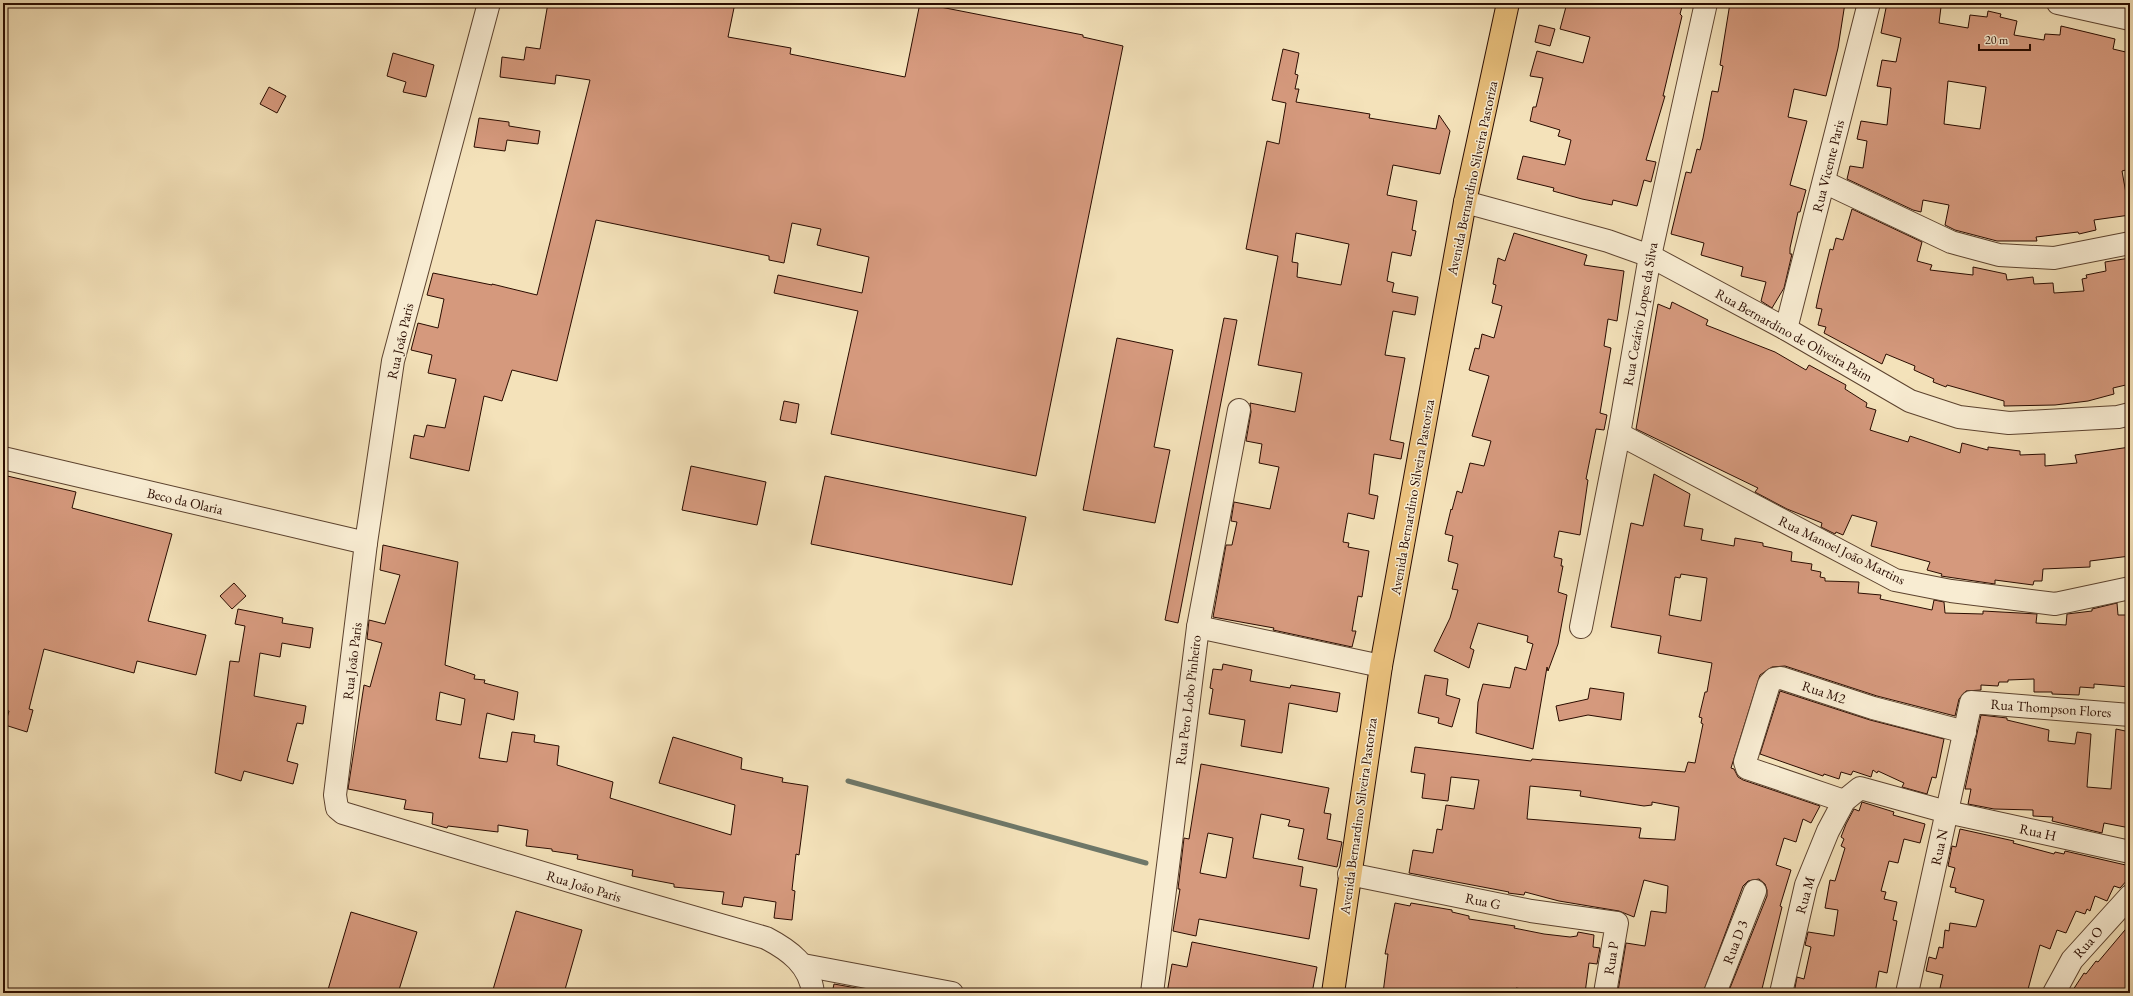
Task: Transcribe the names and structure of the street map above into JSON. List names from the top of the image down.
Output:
{
  "streets": {
    "main road": ["Avenida Bernardino Silveira Pastoriza"],
    "street": [
      "Rua Vicente Paris",
      "Rua Cezário Lopes da Silva",
      "Rua Bernardino de Oliveira Paim",
      "Rua João Paris",
      "Beco da Olaria",
      "Rua Manoel João Martins",
      "Rua M2",
      "Rua Pero Lobo Pinheiro",
      "Rua Thompson Flores",
      "Rua H",
      "Rua N",
      "Rua M",
      "Rua G",
      "Rua D 3",
      "Rua O",
      "Rua P"
    ]
  },
  "crossings": [
    ["Rua Vicente Paris", "Rua Bernardino de Oliveira Paim"],
    ["Avenida Bernardino Silveira Pastoriza", "Rua Bernardino de Oliveira Paim"],
    ["Avenida Bernardino Silveira Pastoriza", "Rua G"],
    ["Rua Cezário Lopes da Silva", "Rua Bernardino de Oliveira Paim"],
    ["Rua Cezário Lopes da Silva", "Rua Manoel João Martins"],
    ["Rua João Paris", "Beco da Olaria"],
    ["Rua M2", "Rua N"],
    ["Rua M2", "Rua M"],
    ["Rua Thompson Flores", "Rua N"],
    ["Rua H", "Rua N"],
    ["Rua H", "Rua M"],
    ["Rua N", "Rua M"],
    ["Rua G", "Rua P"]
  ],
  "scale_bar": "20 m"
}
